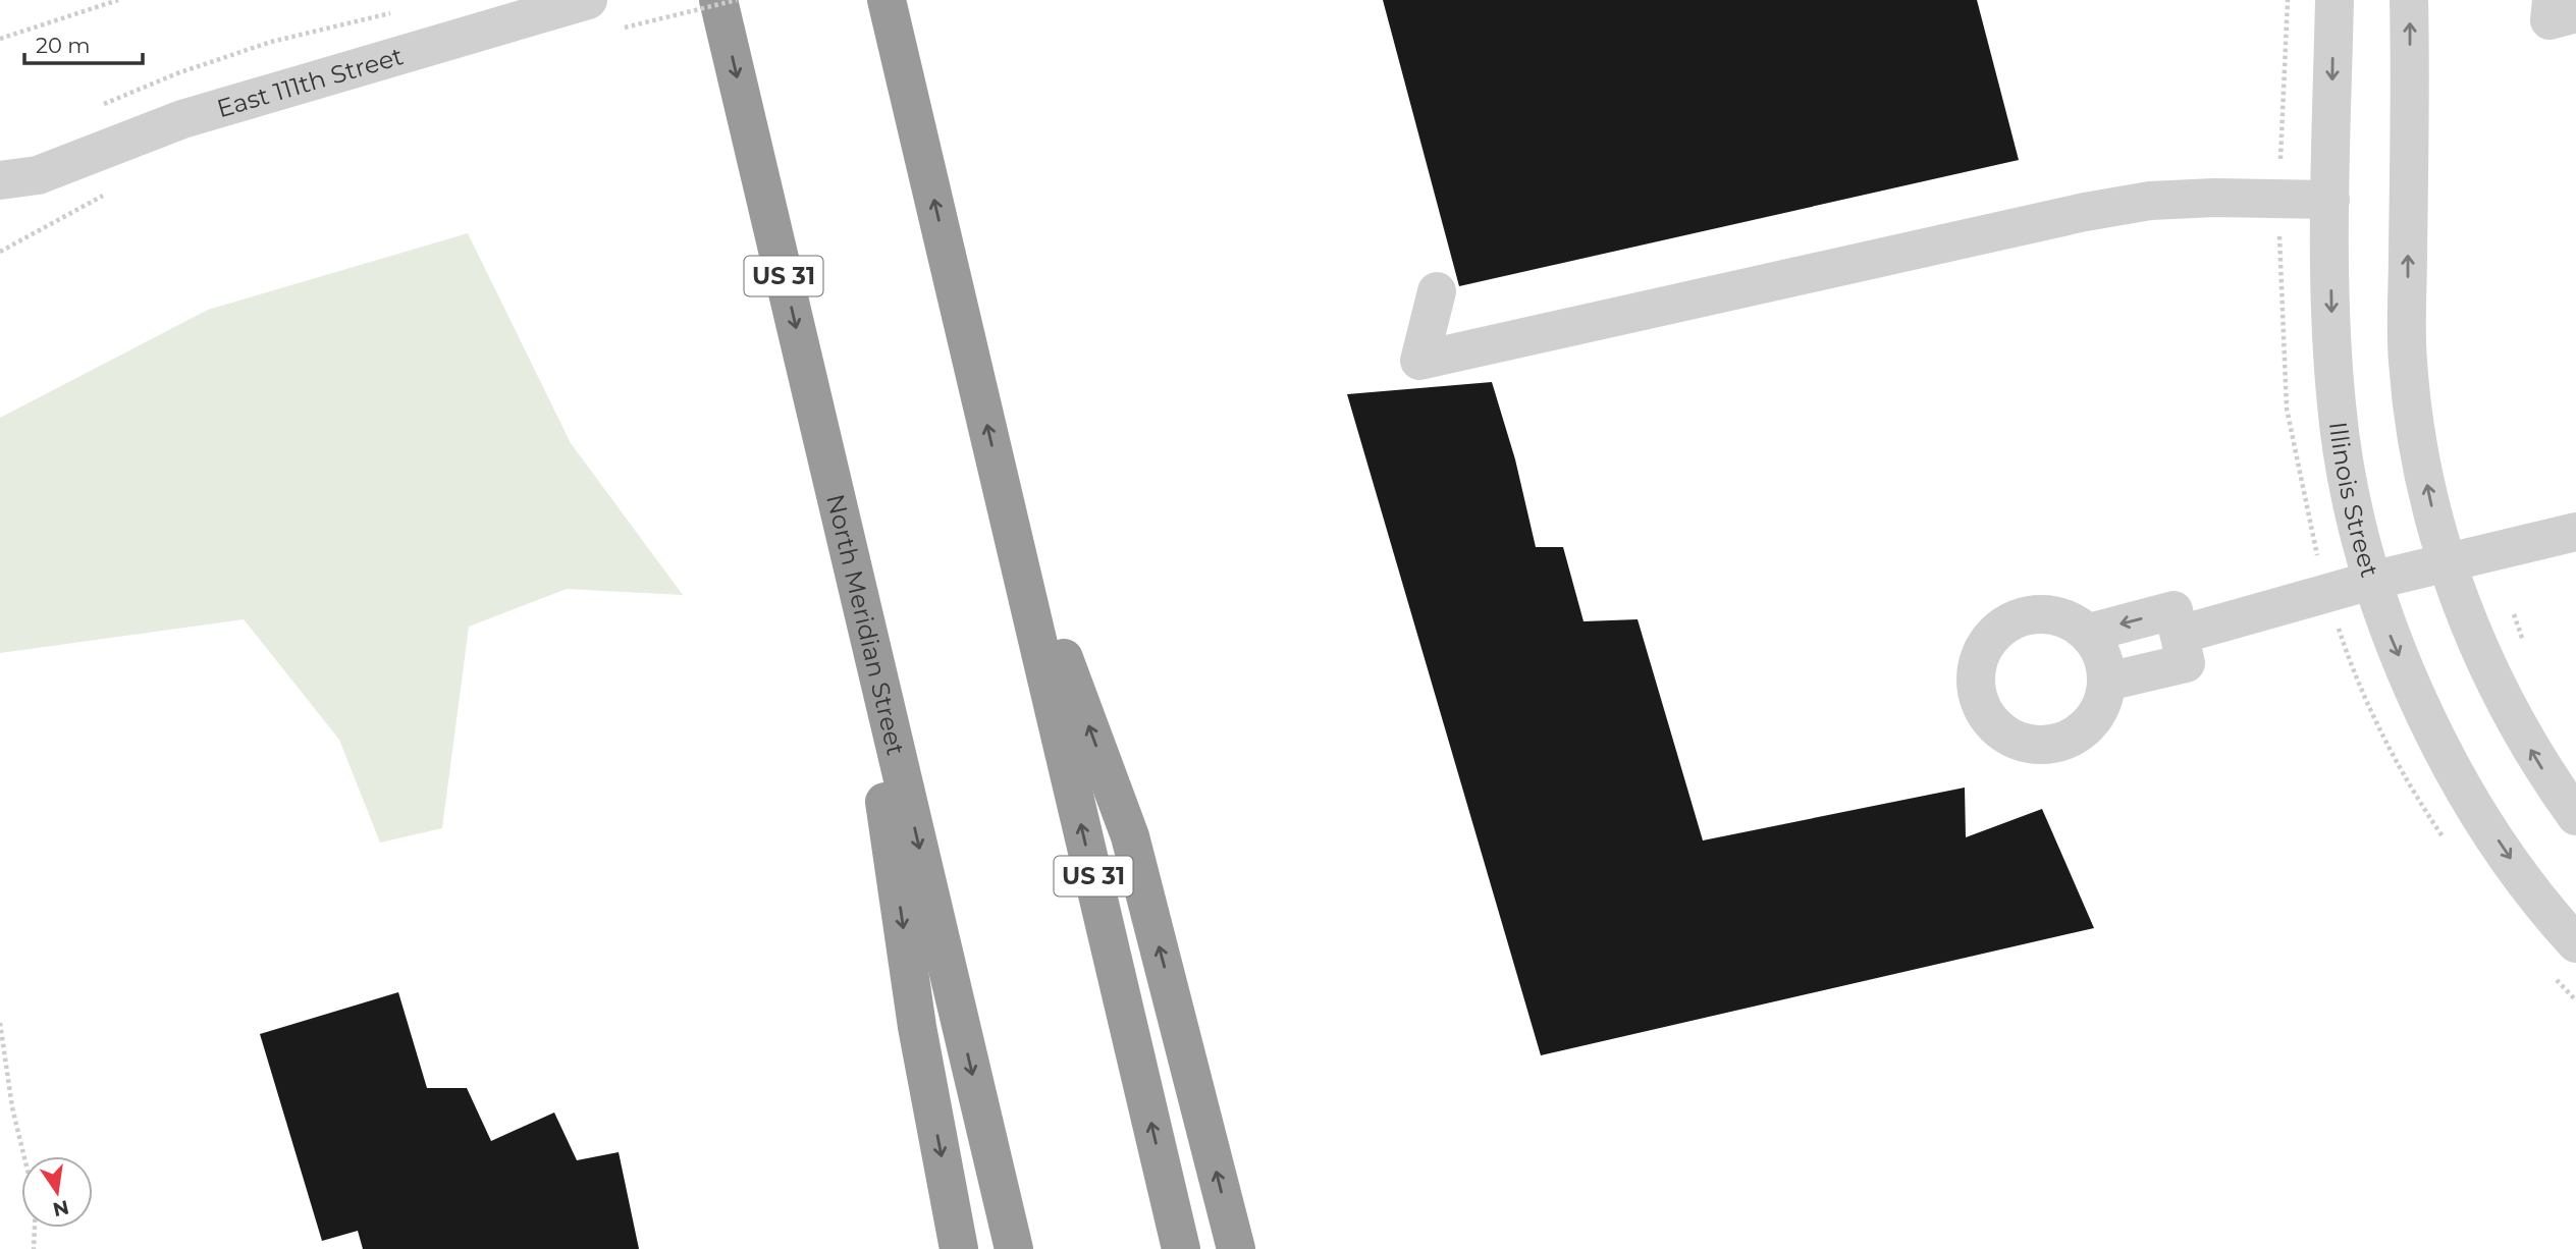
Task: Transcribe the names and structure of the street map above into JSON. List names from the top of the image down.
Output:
{
  "streets": {
    "highway": ["US 31", "North Meridian Street"],
    "street": ["East 111th Street", "Illinois Street"]
  },
  "scale_bar": "20 m",
  "north": "bottom"
}
